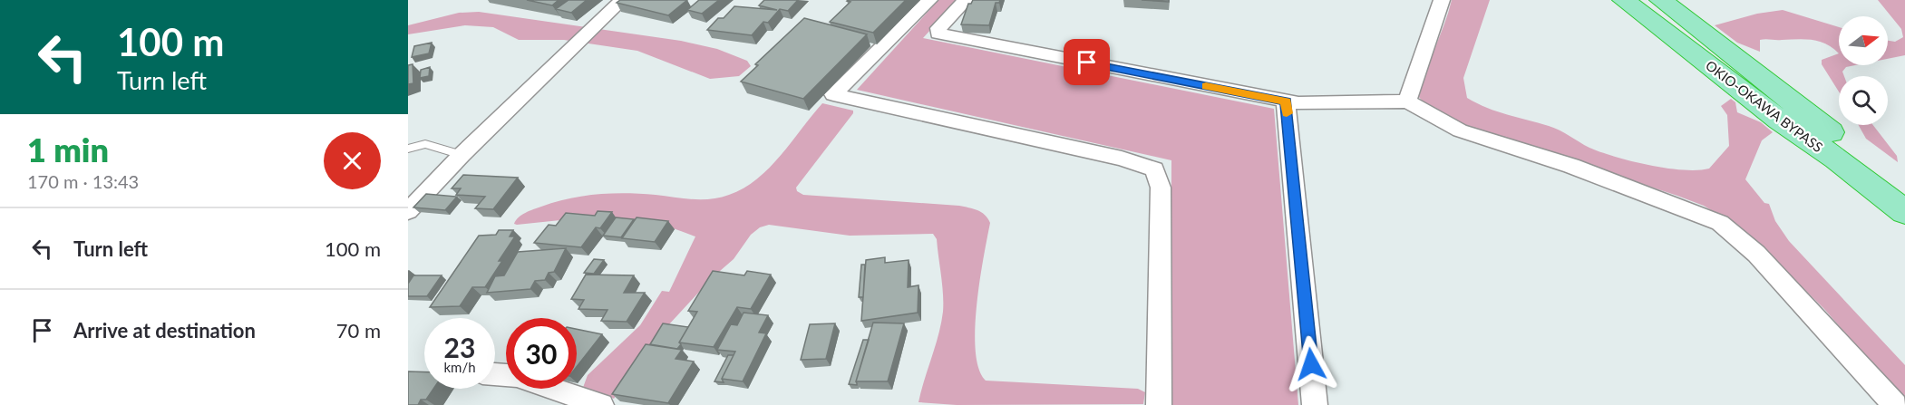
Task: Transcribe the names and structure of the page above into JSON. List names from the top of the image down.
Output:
{
  "streets": {
    "highway": ["OKIO-OKAWA BYPASS"]
  },
  "north": "right",
  "page": {
    "turn": ["100 m", "Turn left"],
    "heading": ["1 min", "170 m · 13:43"],
    "list": [
      {
        "name": "Turn left",
        "value": "100 m"
      },
      {
        "name": "Arrive at destination",
        "value": "70 m"
      }
    ],
    "speed": "23 km/h",
    "limit": "30"
  }
}
